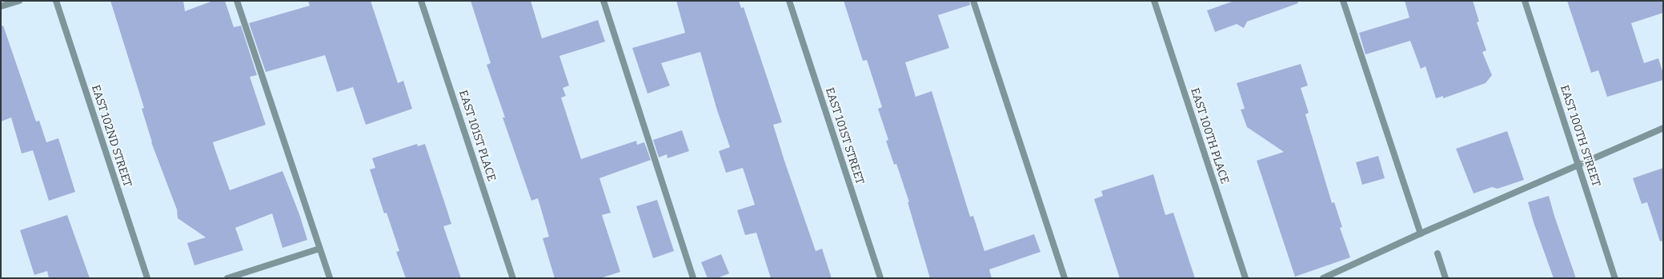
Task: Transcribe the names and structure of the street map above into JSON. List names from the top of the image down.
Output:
{
  "streets": {
    "street": [
      "EAST 102ND STREET",
      "EAST 101ST PLACE",
      "EAST 101ST STREET",
      "EAST 100TH PLACE",
      "EAST 100TH STREET"
    ]
  }
}
